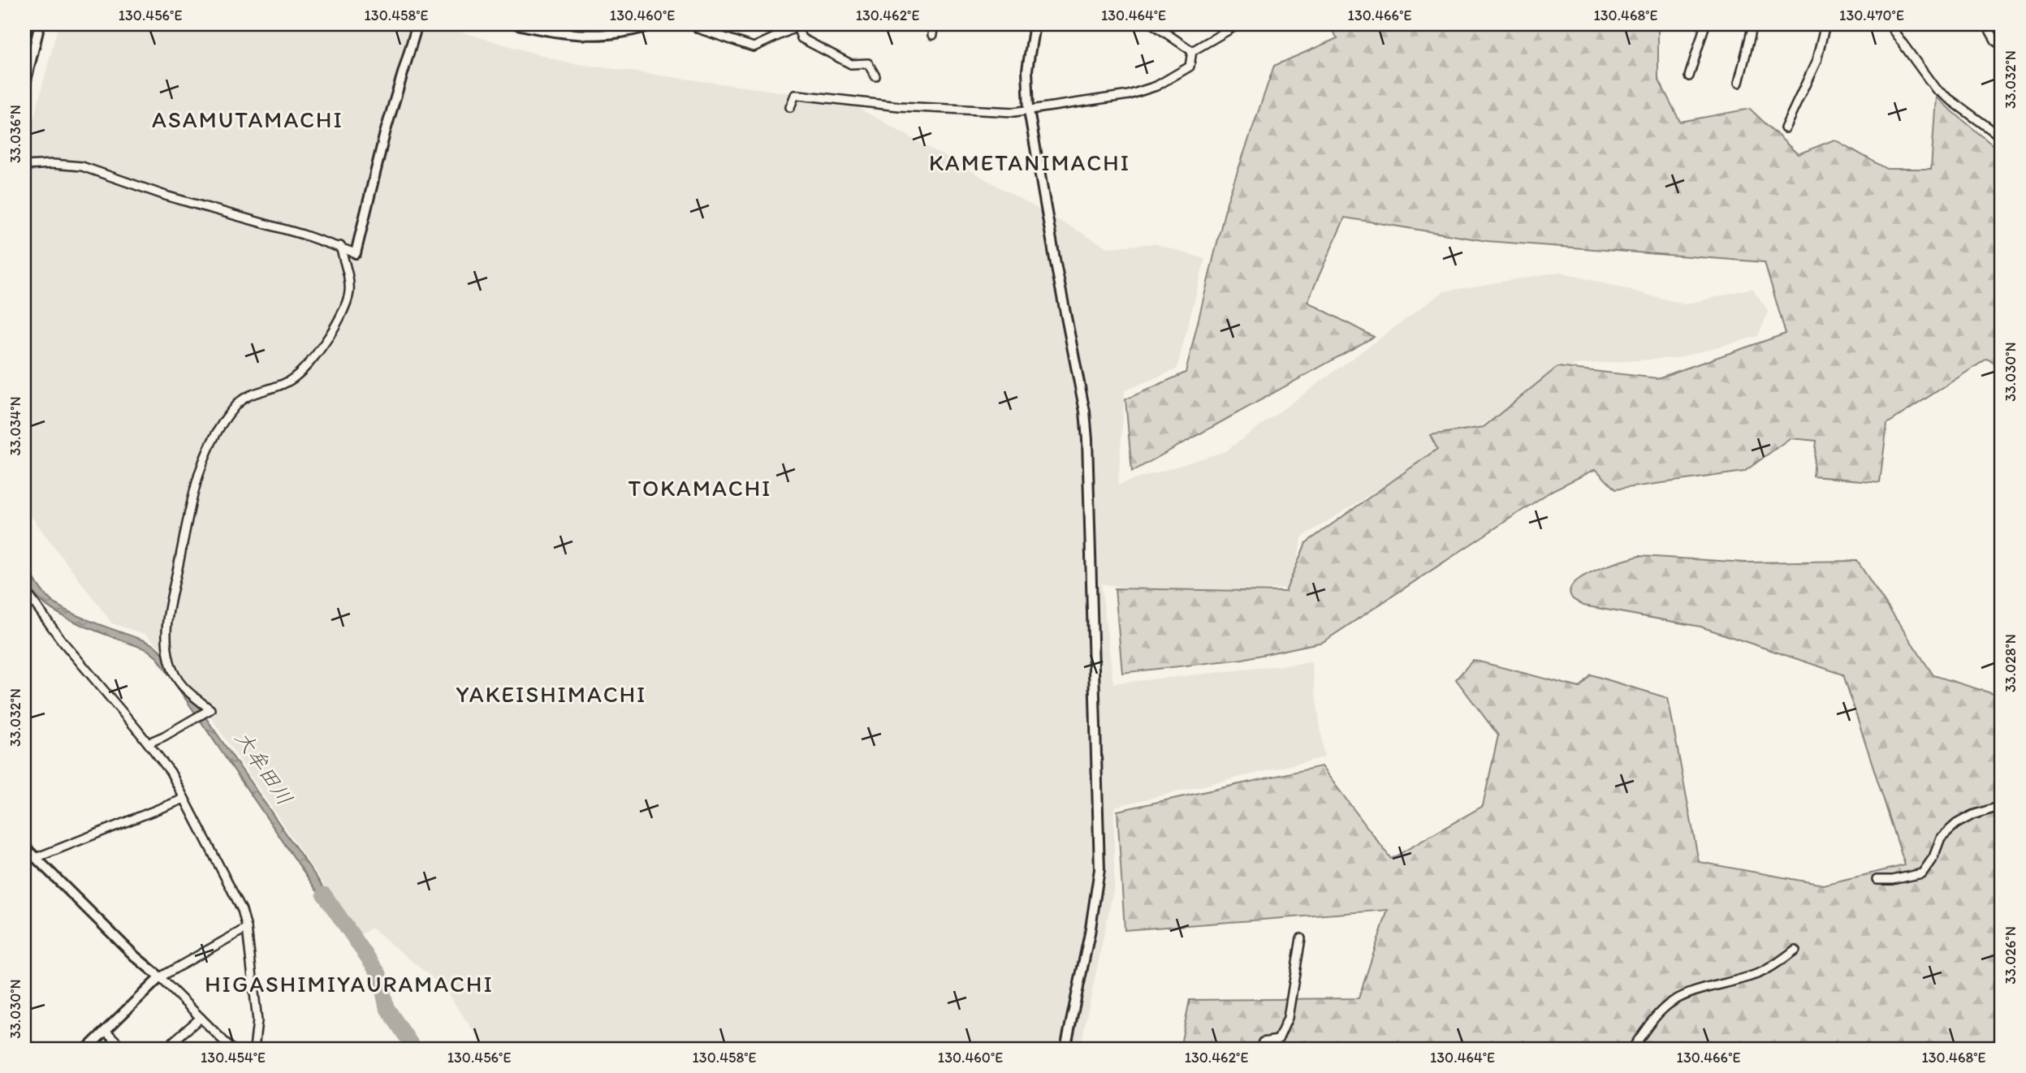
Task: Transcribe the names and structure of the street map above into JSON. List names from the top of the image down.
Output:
{
  "districts": [
    "ASAMUTAMACHI",
    "KAMETANIMACHI",
    "TOKAMACHI",
    "YAKEISHIMACHI",
    "HIGASHIMIYAURAMACHI"
  ],
  "water": ["大牟田川"],
  "coordinates": [
    "130.456°E",
    "130.458°E",
    "130.460°E",
    "130.462°E",
    "130.464°E",
    "130.466°E",
    "130.468°E",
    "130.470°E",
    "33.032°N",
    "33.036°N",
    "33.030°N",
    "33.034°N",
    "33.028°N",
    "33.026°N",
    "130.454°E"
  ]
}
